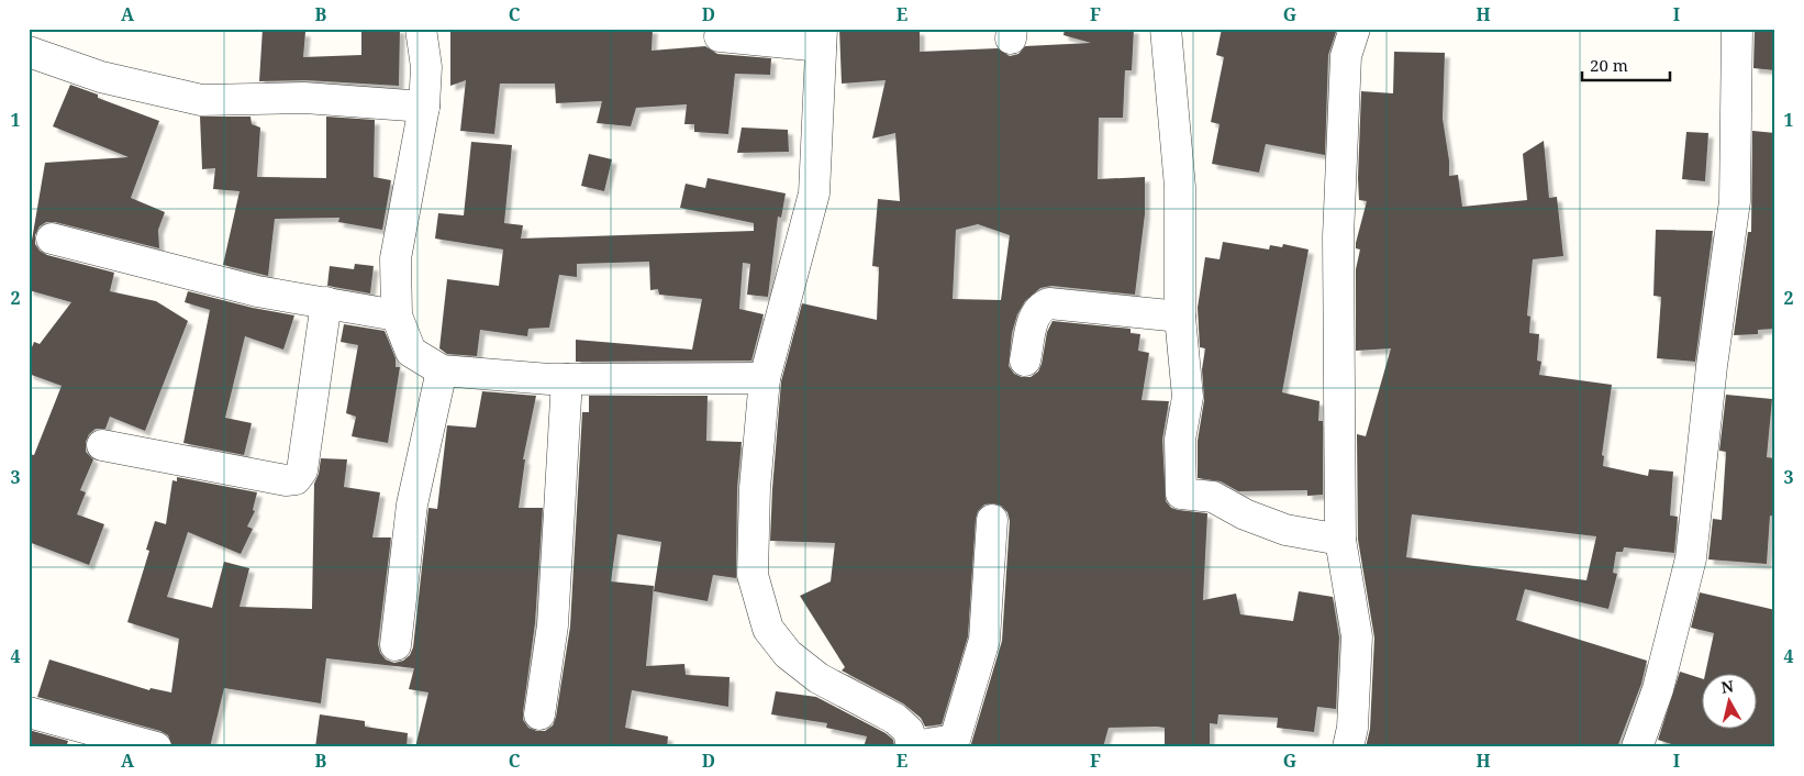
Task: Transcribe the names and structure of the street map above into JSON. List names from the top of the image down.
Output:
{
  "scale_bar": "20 m",
  "north": "top",
  "grid": {
    "columns": [
      "A",
      "B",
      "C",
      "D",
      "E",
      "F",
      "G",
      "H",
      "I"
    ],
    "rows": [
      "1",
      "2",
      "3",
      "4"
    ]
  }
}
